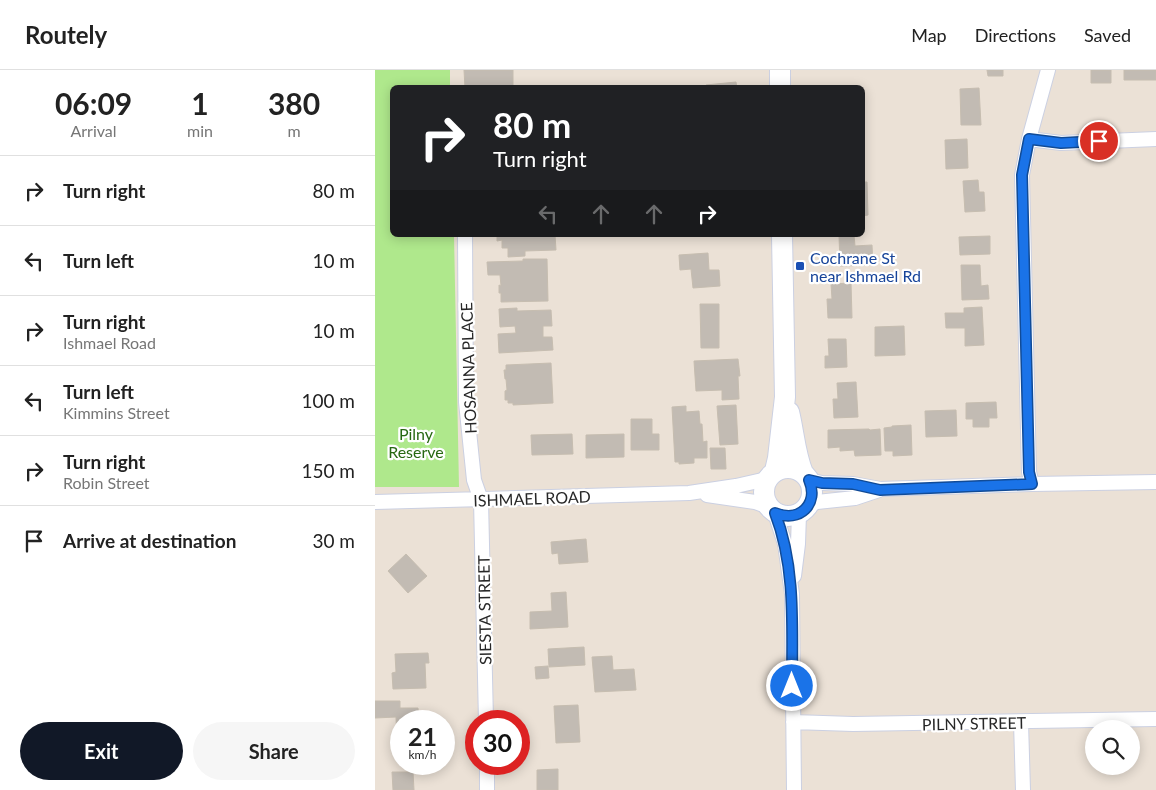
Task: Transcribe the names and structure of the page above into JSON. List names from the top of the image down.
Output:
{
  "streets": {
    "street": [
      "HOSANNA PLACE",
      "ISHMAEL ROAD",
      "SIESTA STREET",
      "PILNY STREET"
    ]
  },
  "crossings": [
    ["HOSANNA PLACE", "ISHMAEL ROAD"],
    ["HOSANNA PLACE", "SIESTA STREET"],
    ["ISHMAEL ROAD", "SIESTA STREET"]
  ],
  "parks": ["Pilny Reserve"],
  "places": {
    "transit": ["Cochrane St near Ishmael Rd"]
  },
  "page": {
    "header": "Routely",
    "nav": ["Map", "Directions", "Saved"],
    "eta": [
      "06:09",
      "Arrival",
      "1",
      "min",
      "380",
      "m"
    ],
    "turn": ["80 m", "Turn right"],
    "list": [
      {
        "name": "Turn right",
        "value": "80 m"
      },
      {
        "name": "Turn left",
        "value": "10 m"
      },
      {
        "name": "Turn right",
        "note": "Ishmael Road",
        "value": "10 m"
      },
      {
        "name": "Turn left",
        "note": "Kimmins Street",
        "value": "100 m"
      },
      {
        "name": "Turn right",
        "note": "Robin Street",
        "value": "150 m"
      },
      {
        "name": "Arrive at destination",
        "value": "30 m"
      }
    ],
    "speed": "21 km/h",
    "limit": "30",
    "buttons": ["Exit", "Share"]
  }
}
